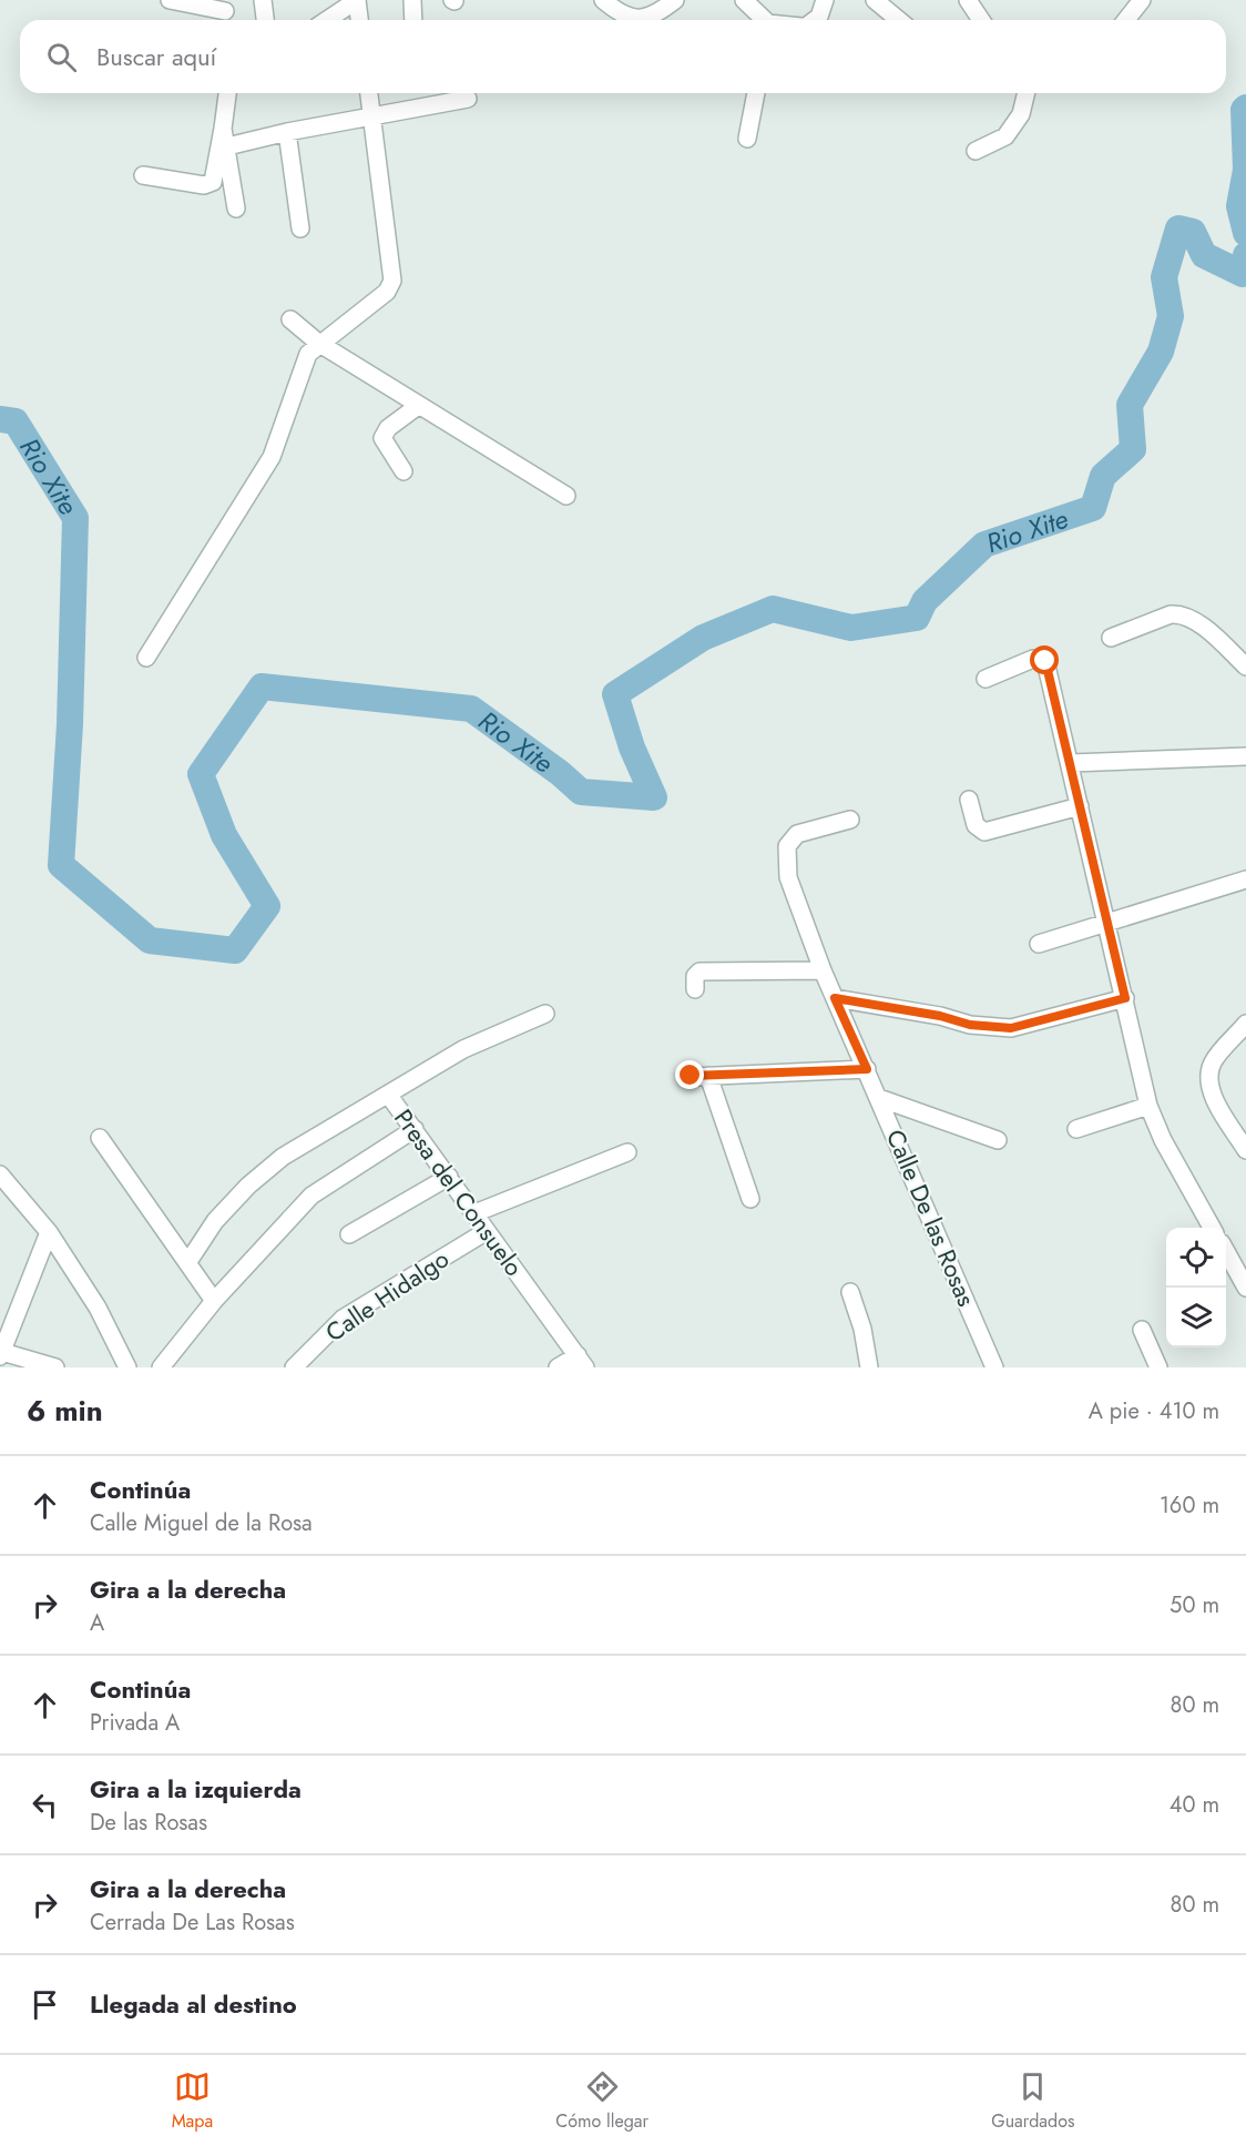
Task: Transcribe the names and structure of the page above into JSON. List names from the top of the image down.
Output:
{
  "streets": {
    "street": ["Presa del Consuelo", "Calle De las Rosas", "Calle Hidalgo"]
  },
  "crossings": [
    ["Presa del Consuelo", "Calle Hidalgo"]
  ],
  "water": ["Rio Xite"],
  "page": {
    "search": "Buscar aquí",
    "heading": ["6 min", "A pie · 410 m"],
    "list": [
      ["Continúa", "Calle Miguel de la Rosa", "160 m"],
      ["Gira a la derecha", "A", "50 m"],
      ["Continúa", "Privada A", "80 m"],
      ["Gira a la izquierda", "De las Rosas", "40 m"],
      ["Gira a la derecha", "Cerrada De Las Rosas", "80 m"],
      "Llegada al destino"
    ],
    "nav": ["Mapa", "Cómo llegar", "Guardados"]
  }
}
